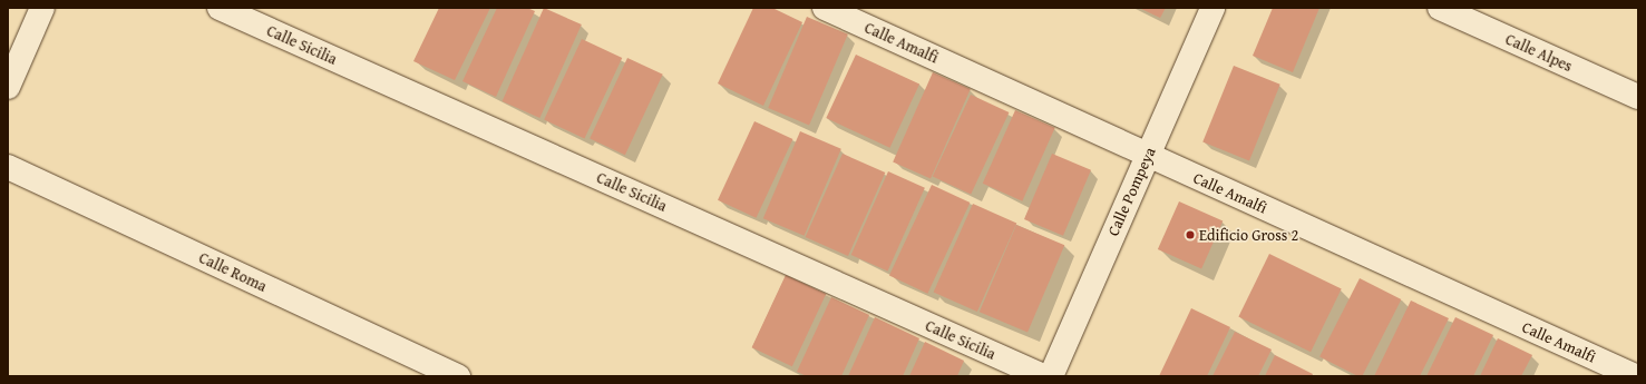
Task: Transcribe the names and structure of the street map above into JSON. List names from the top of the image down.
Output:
{
  "streets": {
    "street": [
      "Calle Amalfi",
      "Calle Sicilia",
      "Calle Alpes",
      "Calle Pompeya",
      "Calle Roma"
    ]
  },
  "crossings": [
    ["Calle Amalfi", "Calle Pompeya"]
  ],
  "places": ["Edificio Gross 2"]
}
